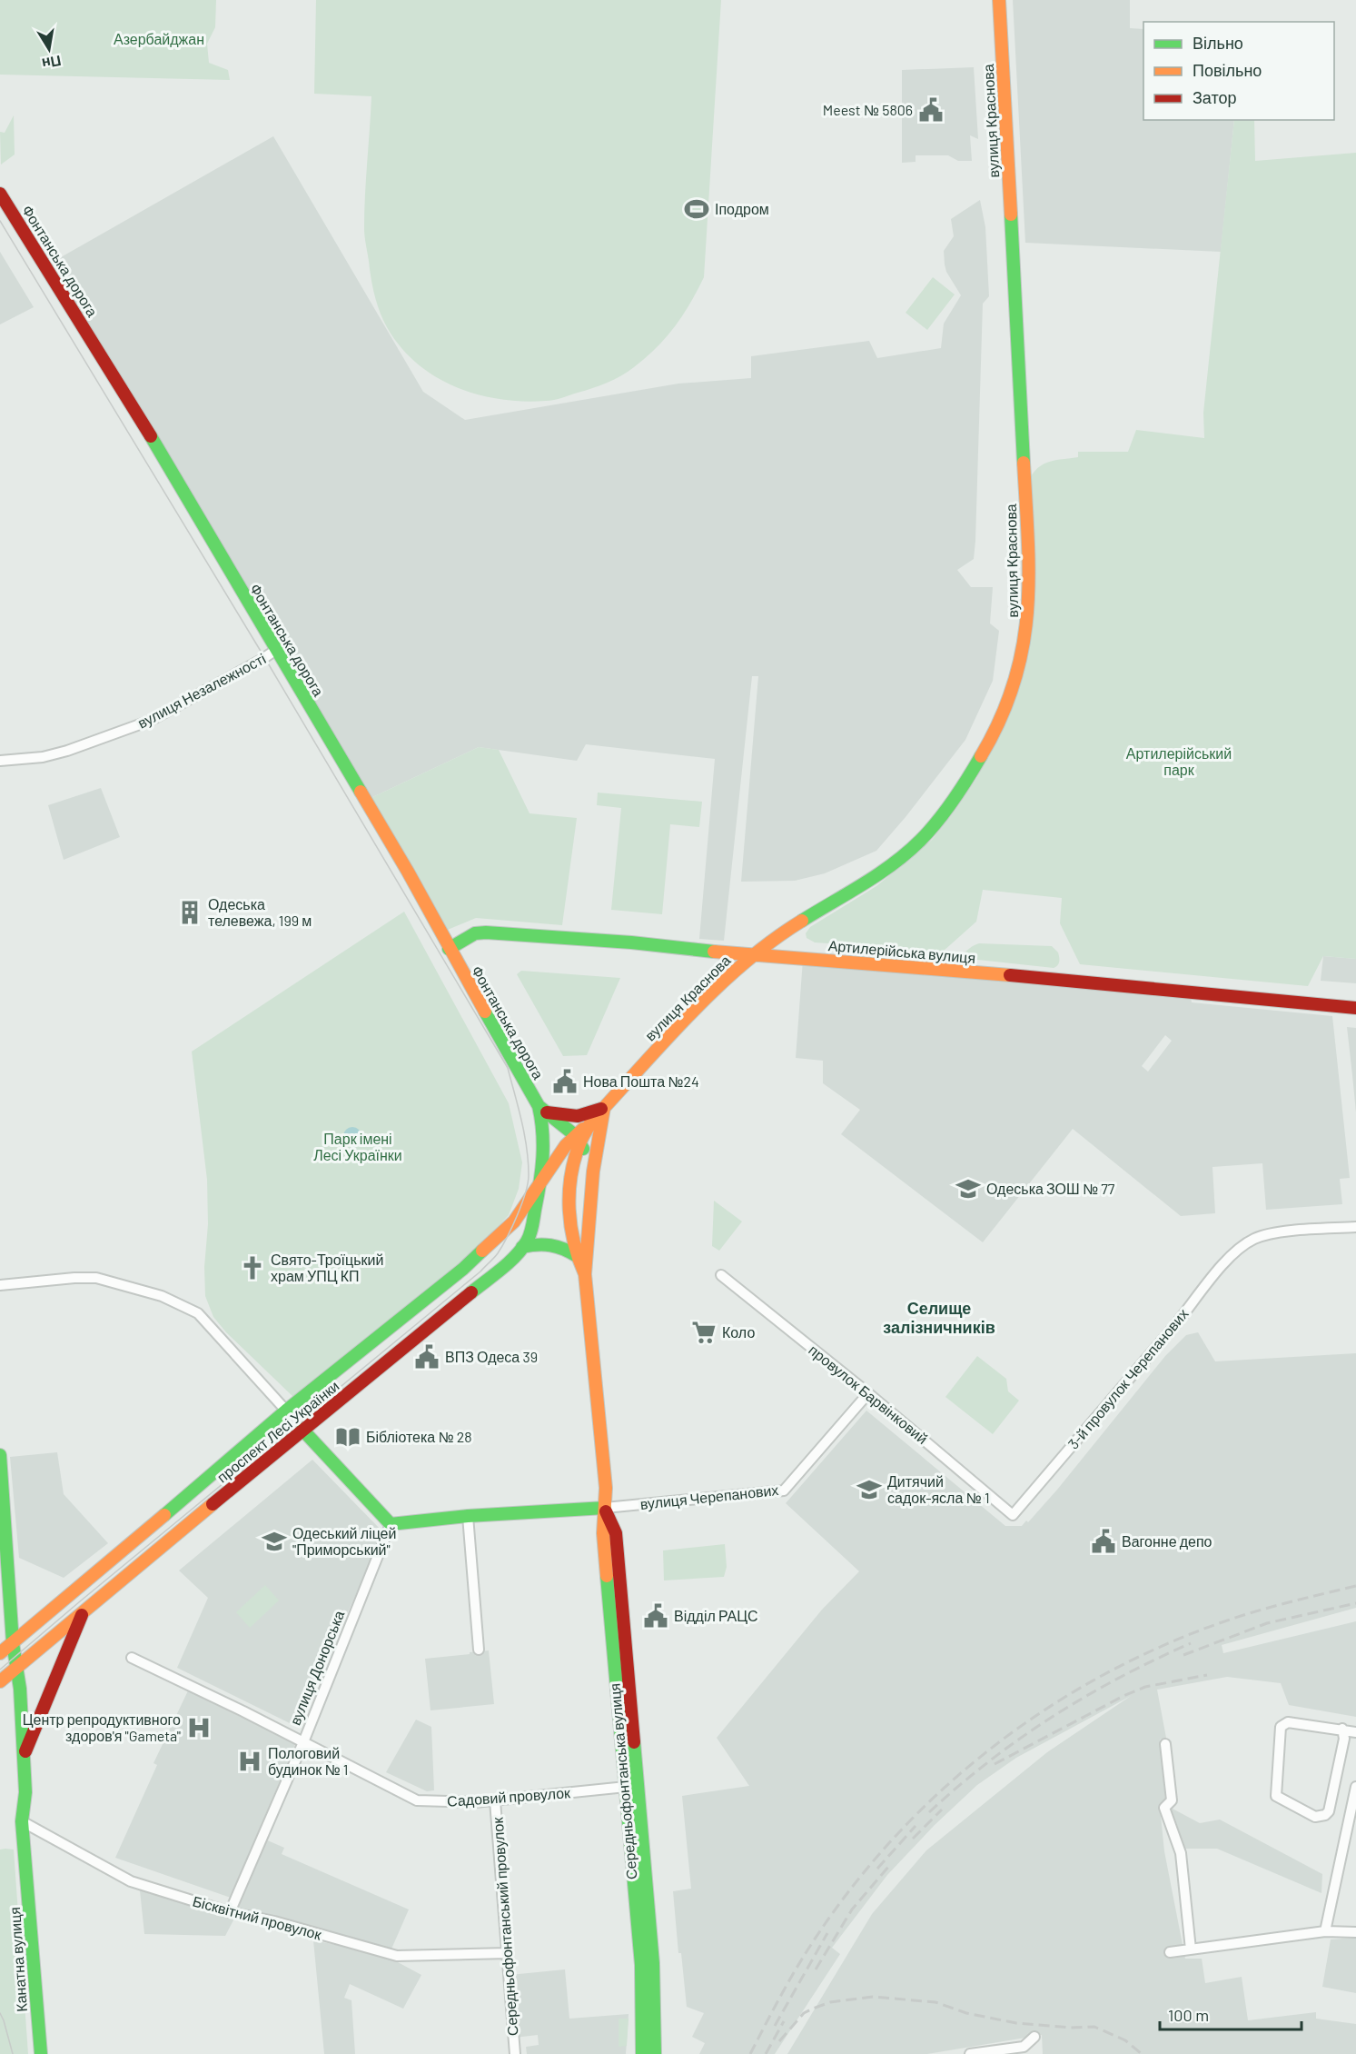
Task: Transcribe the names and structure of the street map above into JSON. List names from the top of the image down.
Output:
{
  "streets": {
    "main road": [
      "вулиця Краснова",
      "Фонтанська дорога",
      "Артилерійська вулиця",
      "проспект Лесі Українки",
      "Середньофонтанська вулиця",
      "Канатна вулиця"
    ],
    "street": [
      "вулиця Незалежності",
      "3-й провулок Черепанових",
      "провулок Барвінковий",
      "вулиця Черепанових",
      "вулиця Донорська",
      "Садовий провулок",
      "Бісквітний провулок",
      "Середньофонтанський провулок"
    ]
  },
  "crossings": [
    ["вулиця Краснова", "Артилерійська вулиця"],
    ["вулиця Краснова", "Середньофонтанська вулиця"],
    ["Фонтанська дорога", "вулиця Незалежності"],
    ["Фонтанська дорога", "Артилерійська вулиця"],
    ["Фонтанська дорога", "проспект Лесі Українки"],
    ["3-й провулок Черепанових", "провулок Барвінковий"],
    ["провулок Барвінковий", "вулиця Черепанових"],
    ["проспект Лесі Українки", "Середньофонтанська вулиця"],
    ["проспект Лесі Українки", "Канатна вулиця"],
    ["вулиця Черепанових", "Середньофонтанська вулиця"],
    ["вулиця Донорська", "Садовий провулок"],
    ["вулиця Донорська", "Бісквітний провулок"],
    ["Середньофонтанська вулиця", "Садовий провулок"],
    ["Садовий провулок", "Середньофонтанський провулок"],
    ["Бісквітний провулок", "Середньофонтанський провулок"],
    ["Бісквітний провулок", "Канатна вулиця"]
  ],
  "districts": ["Селище залізничників"],
  "parks": ["Азербайджан", "Артилерійський парк", "Парк імені Лесі Українки"],
  "places": {
    "public building": [
      "Meest № 5806",
      "Нова Пошта №24",
      "ВПЗ Одеса 39",
      "Вагонне депо",
      "Відділ РАЦС"
    ],
    "sports": ["Іподром"],
    "building": ["Одеська телевежа, 199 м"],
    "school or university": ["Одеська ЗОШ № 77", "Дитячий садок-ясла № 1", "Одеський ліцей \"Приморський\""],
    "church": ["Свято-Троїцький храм УПЦ КП"],
    "supermarket": ["Коло"],
    "library": ["Бібліотека № 28"],
    "hospital": ["Центр репродуктивного здоров'я \"Gameta\"", "Пологовий будинок № 1"]
  },
  "legend": ["Вільно", "Повільно", "Затор"],
  "scale_bar": "100 m",
  "north": "bottom"
}
